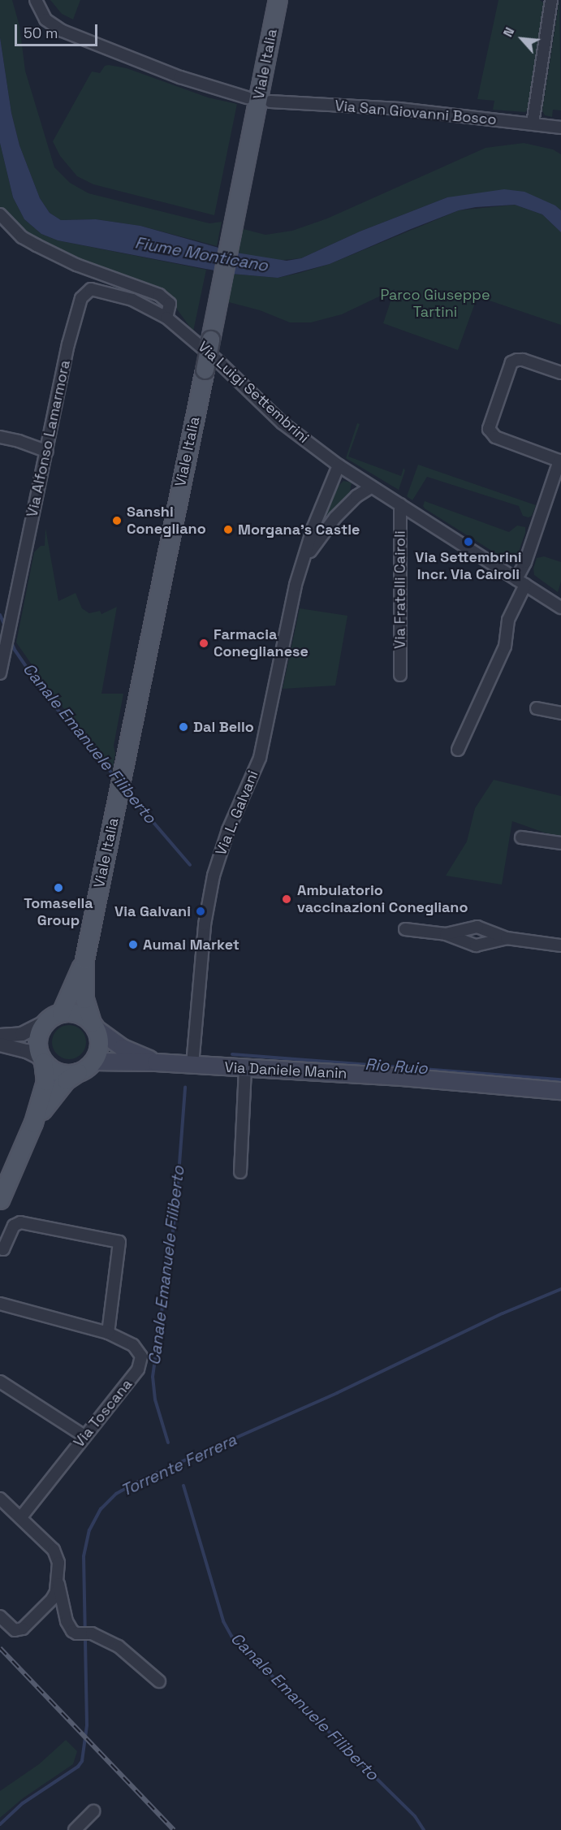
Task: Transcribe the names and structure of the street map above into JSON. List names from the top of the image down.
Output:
{
  "streets": {
    "main road": ["Viale Italia", "Via Daniele Manin"],
    "street": [
      "Via San Giovanni Bosco",
      "Via Luigi Settembrini",
      "Via Alfonso Lamarmora",
      "Via Fratelli Cairoli",
      "Via L. Galvani",
      "Via Toscana"
    ]
  },
  "crossings": [
    ["Viale Italia", "Via Daniele Manin"],
    ["Via Luigi Settembrini", "Via Alfonso Lamarmora"],
    ["Via Luigi Settembrini", "Via Fratelli Cairoli"],
    ["Via Luigi Settembrini", "Via L. Galvani"],
    ["Via L. Galvani", "Via Daniele Manin"]
  ],
  "water": [
    "Fiume Monticano",
    "Canale Emanuele Filiberto",
    "Rio Ruio",
    "Torrente Ferrera"
  ],
  "parks": ["Parco Giuseppe Tartini"],
  "places": [
    "Sanshi Conegliano",
    "Morgana's Castle",
    "Via Settembrini Incr. Via Cairoli",
    "Farmacia Coneglianese",
    "Dal Bello",
    "Tomasella Group",
    "Ambulatorio vaccinazioni Conegliano",
    "Via Galvani",
    "Aumai Market"
  ],
  "scale_bar": "50 m",
  "north": "top left"
}
